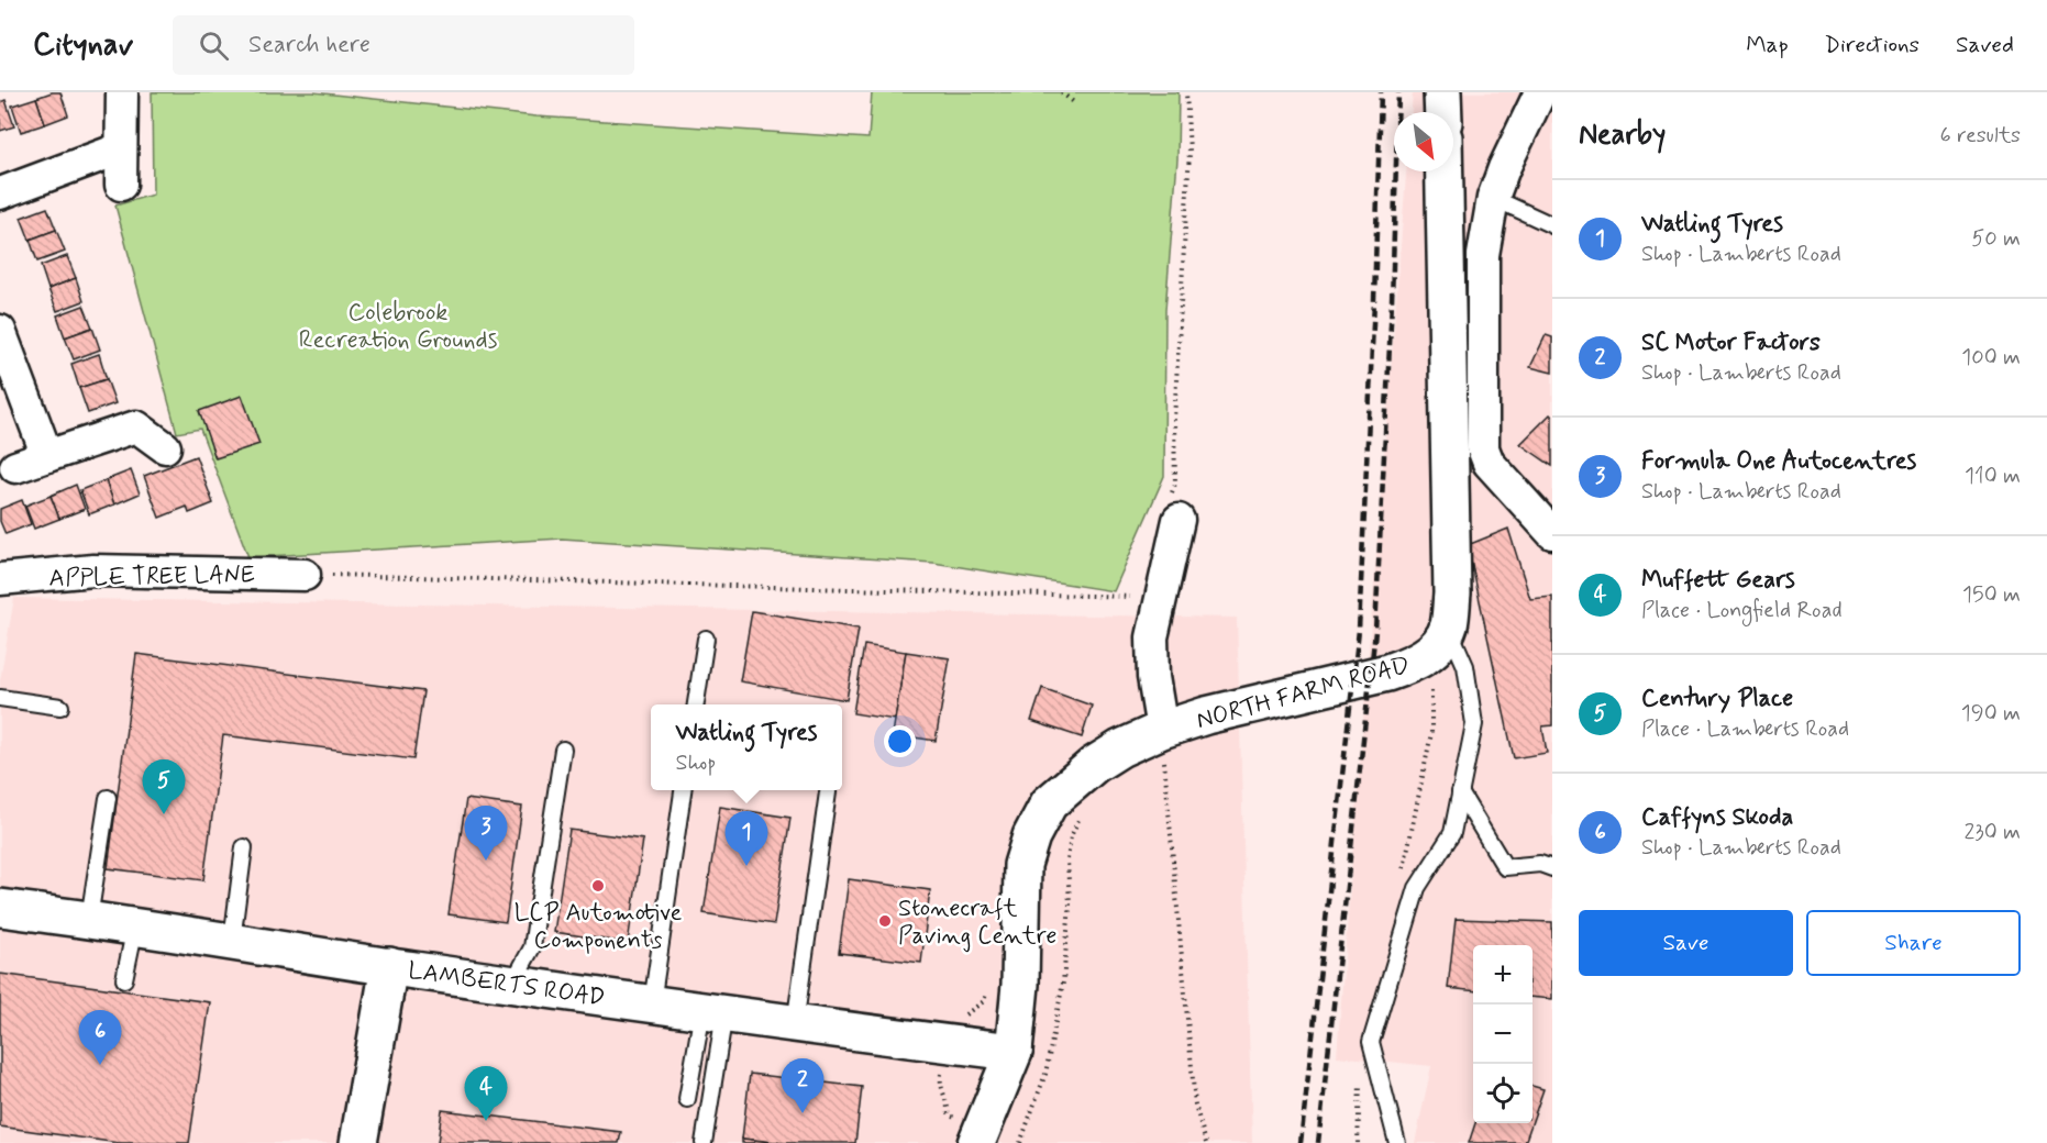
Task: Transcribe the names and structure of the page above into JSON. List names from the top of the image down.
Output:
{
  "streets": {
    "street": ["APPLE TREE LANE", "NORTH FARM ROAD", "LAMBERTS ROAD"]
  },
  "crossings": [
    ["NORTH FARM ROAD", "LAMBERTS ROAD"]
  ],
  "parks": ["Colebrook Recreation Grounds"],
  "places": ["LCP Automotive Components", "Stonecraft Paving Centre"],
  "north": "bottom right",
  "page": {
    "header": "Citynav",
    "search": "Search here",
    "nav": ["Map", "Directions", "Saved"],
    "heading": ["Nearby", "6 results"],
    "list": [
      {
        "mark": "1",
        "name": "Watling Tyres",
        "note": "Shop · Lamberts Road",
        "value": "50 m"
      },
      {
        "mark": "2",
        "name": "SC Motor Factors",
        "note": "Shop · Lamberts Road",
        "value": "100 m"
      },
      {
        "mark": "3",
        "name": "Formula One Autocentres",
        "note": "Shop · Lamberts Road",
        "value": "110 m"
      },
      {
        "mark": "4",
        "name": "Muffett Gears",
        "note": "Place · Longfield Road",
        "value": "150 m"
      },
      {
        "mark": "5",
        "name": "Century Place",
        "note": "Place · Lamberts Road",
        "value": "190 m"
      },
      {
        "mark": "6",
        "name": "Caffyns Skoda",
        "note": "Shop · Lamberts Road",
        "value": "230 m"
      }
    ],
    "popup": ["Watling Tyres", "Shop"],
    "pins": [
      "5",
      "3",
      "1",
      "6",
      "2",
      "4"
    ],
    "buttons": ["Save", "Share"],
    "map_buttons": ["+", "−"]
  }
}
